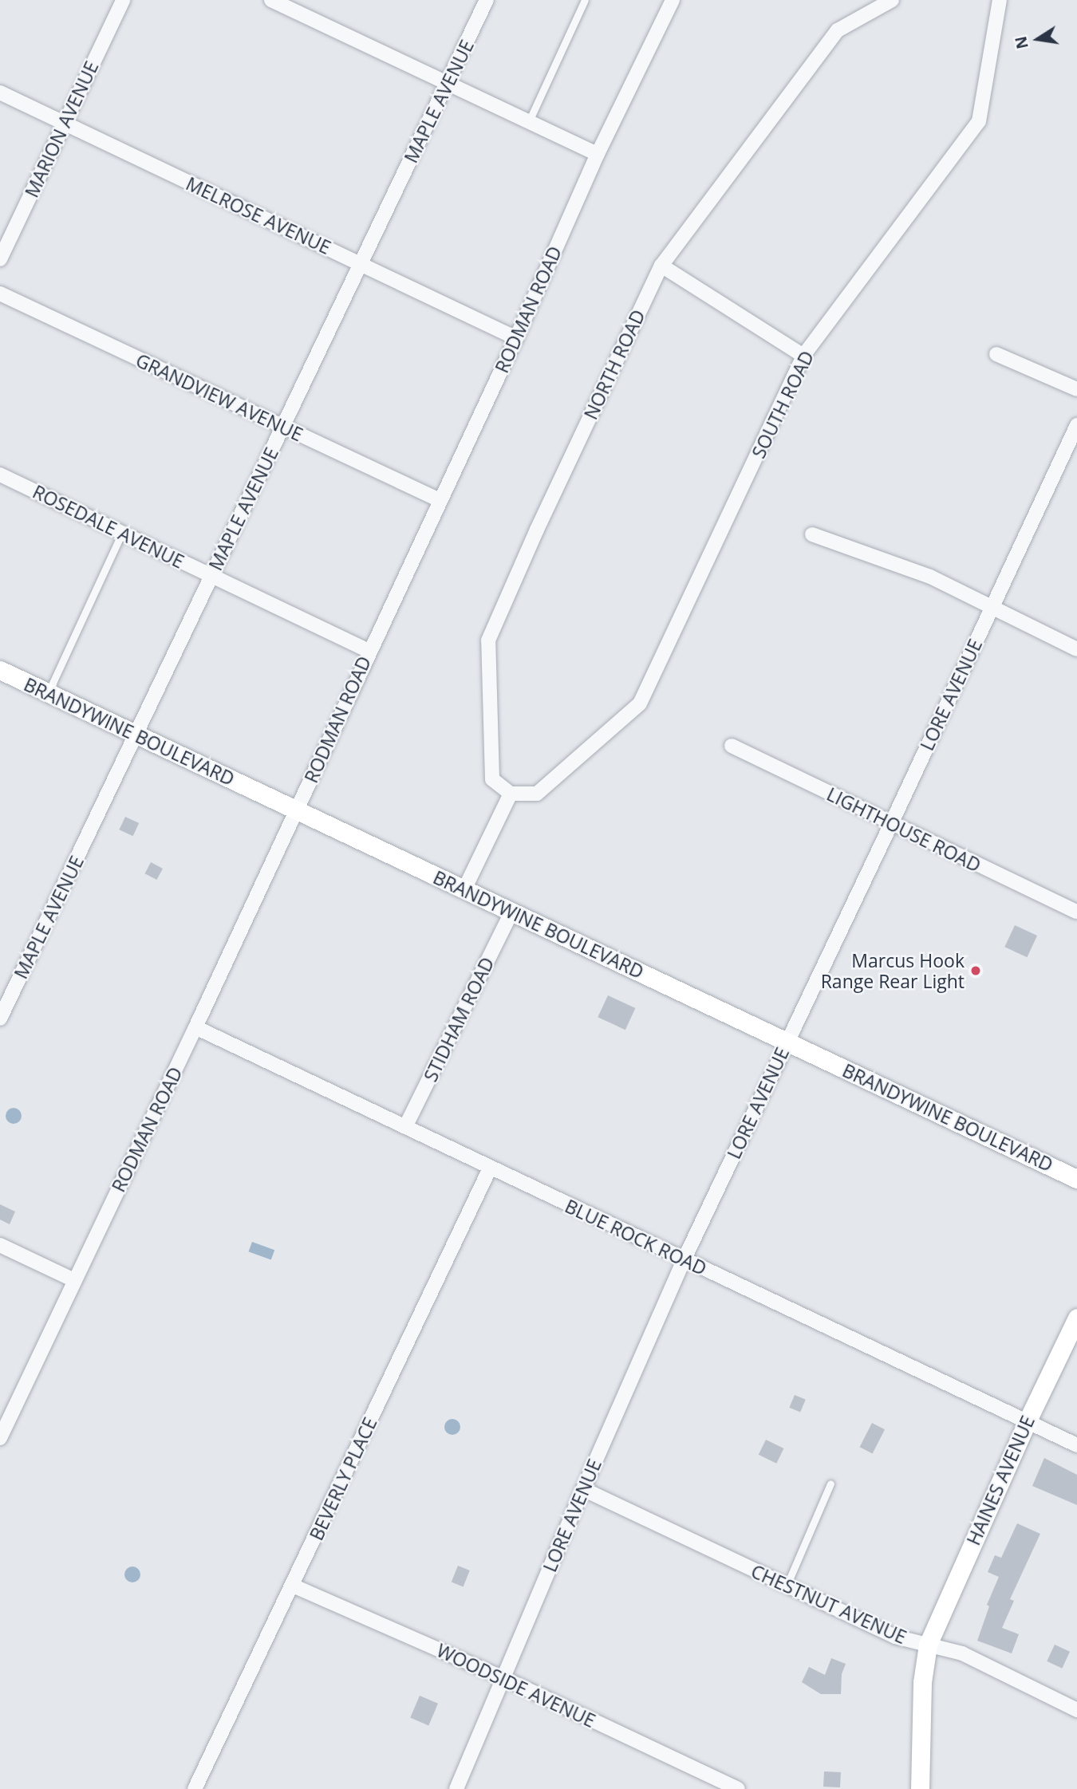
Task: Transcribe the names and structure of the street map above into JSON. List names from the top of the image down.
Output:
{
  "streets": {
    "street": [
      "MAPLE AVENUE",
      "MARION AVENUE",
      "MELROSE AVENUE",
      "RODMAN ROAD",
      "NORTH ROAD",
      "GRANDVIEW AVENUE",
      "SOUTH ROAD",
      "ROSEDALE AVENUE",
      "LORE AVENUE",
      "BRANDYWINE BOULEVARD",
      "LIGHTHOUSE ROAD",
      "STIDHAM ROAD",
      "BLUE ROCK ROAD",
      "BEVERLY PLACE",
      "HAINES AVENUE",
      "CHESTNUT AVENUE",
      "WOODSIDE AVENUE"
    ]
  },
  "crossings": [
    ["MAPLE AVENUE", "MELROSE AVENUE"],
    ["MAPLE AVENUE", "GRANDVIEW AVENUE"],
    ["MAPLE AVENUE", "ROSEDALE AVENUE"],
    ["MAPLE AVENUE", "BRANDYWINE BOULEVARD"],
    ["MARION AVENUE", "MELROSE AVENUE"],
    ["MELROSE AVENUE", "RODMAN ROAD"],
    ["RODMAN ROAD", "GRANDVIEW AVENUE"],
    ["RODMAN ROAD", "ROSEDALE AVENUE"],
    ["RODMAN ROAD", "BRANDYWINE BOULEVARD"],
    ["RODMAN ROAD", "BLUE ROCK ROAD"],
    ["NORTH ROAD", "SOUTH ROAD"],
    ["LORE AVENUE", "BRANDYWINE BOULEVARD"],
    ["LORE AVENUE", "LIGHTHOUSE ROAD"],
    ["LORE AVENUE", "BLUE ROCK ROAD"],
    ["LORE AVENUE", "CHESTNUT AVENUE"],
    ["LORE AVENUE", "WOODSIDE AVENUE"],
    ["BRANDYWINE BOULEVARD", "STIDHAM ROAD"],
    ["STIDHAM ROAD", "BLUE ROCK ROAD"],
    ["BLUE ROCK ROAD", "BEVERLY PLACE"],
    ["BLUE ROCK ROAD", "HAINES AVENUE"],
    ["BEVERLY PLACE", "WOODSIDE AVENUE"],
    ["HAINES AVENUE", "CHESTNUT AVENUE"]
  ],
  "places": ["Marcus Hook Range Rear Light"],
  "north": "left"
}
